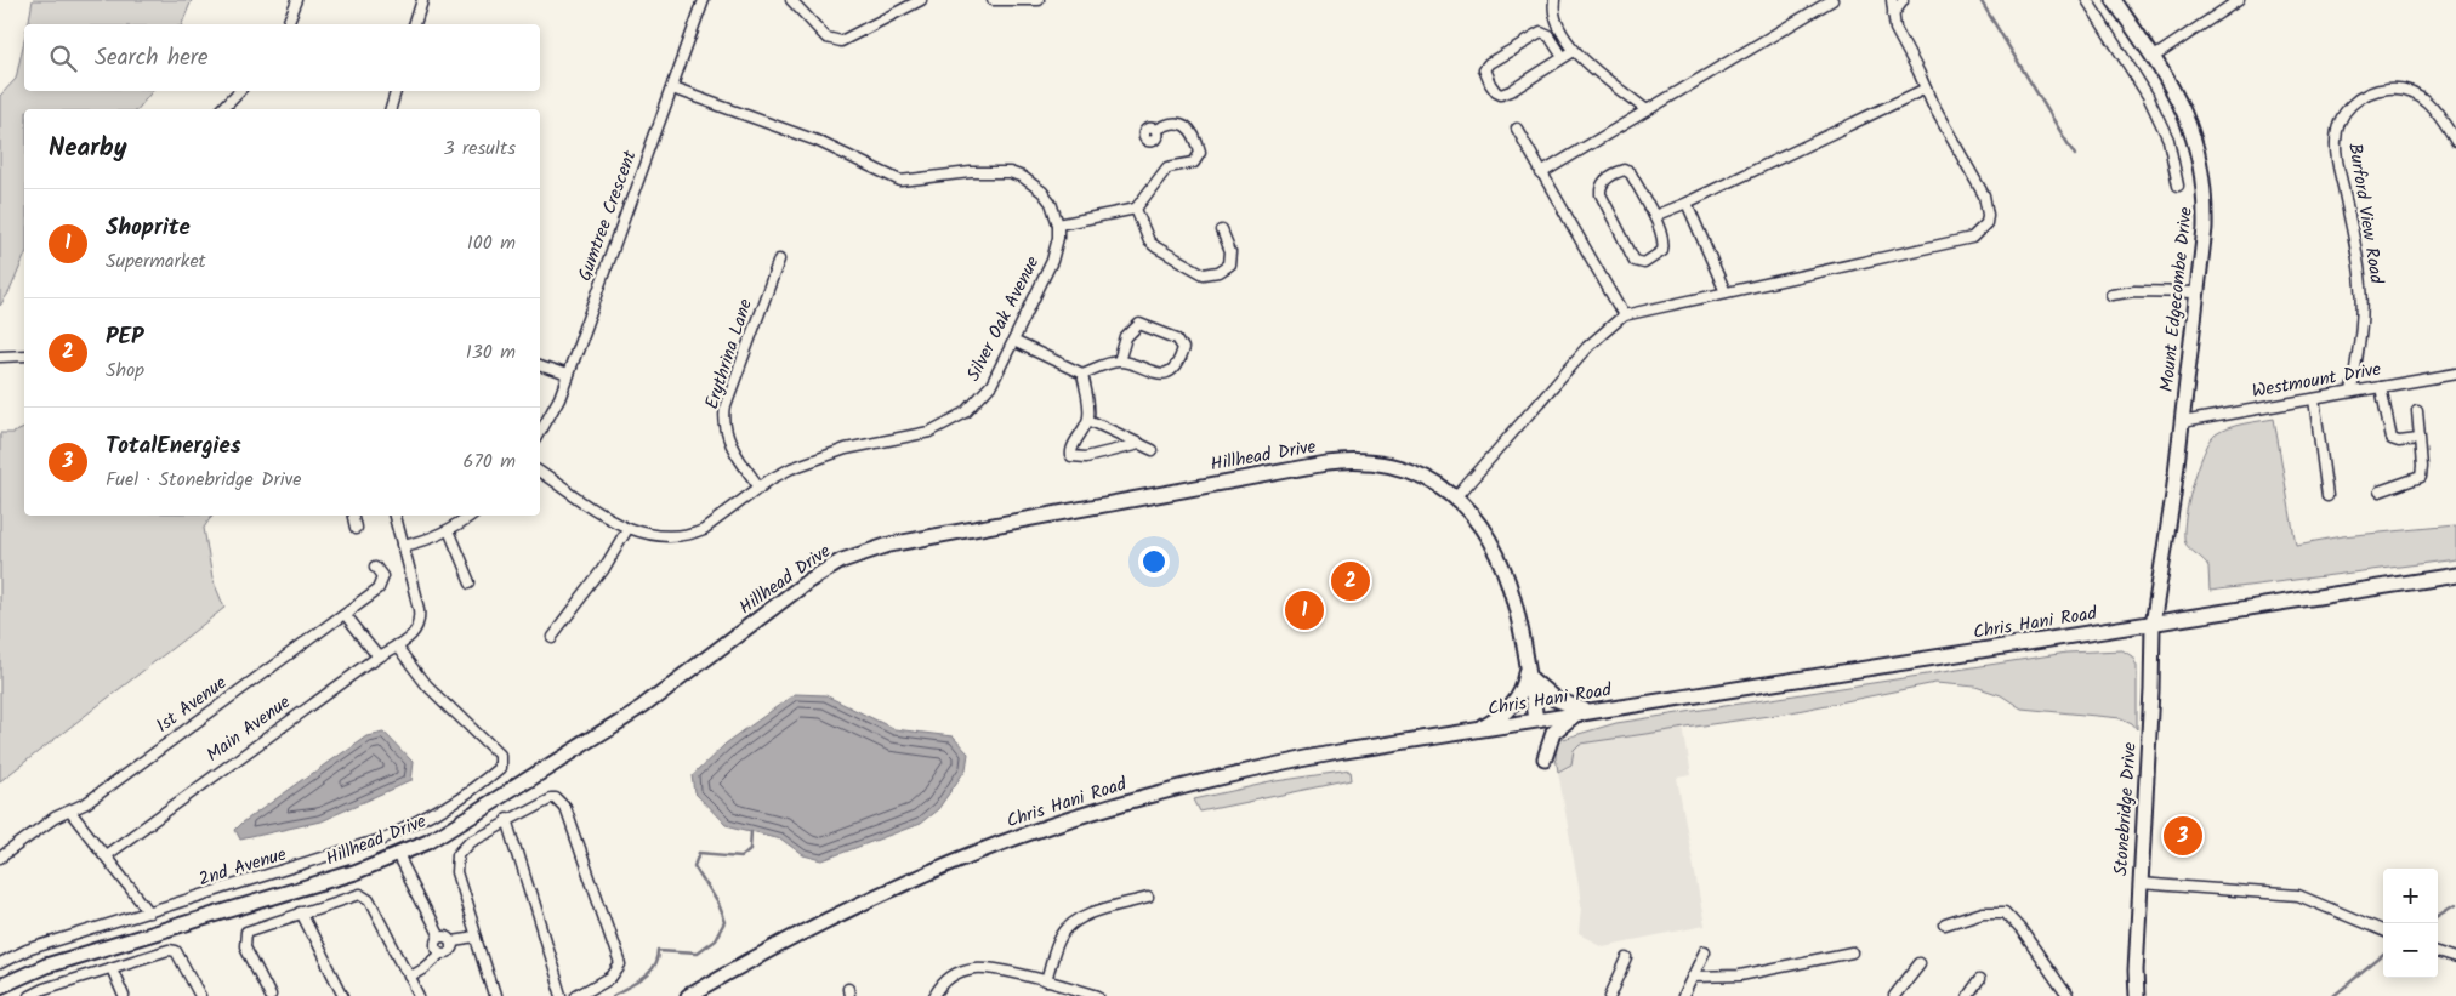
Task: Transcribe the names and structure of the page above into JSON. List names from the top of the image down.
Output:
{
  "streets": {
    "street": [
      "Burford View Road",
      "Gumtree Crescent",
      "Mount Edgecombe Drive",
      "Silver Oak Avenue",
      "Erythrina Lane",
      "Westmount Drive",
      "Hillhead Drive",
      "Chris Hani Road",
      "1st Avenue",
      "Main Avenue",
      "Stonebridge Drive",
      "2nd Avenue"
    ]
  },
  "crossings": [
    ["Burford View Road", "Westmount Drive"],
    ["Mount Edgecombe Drive", "Westmount Drive"],
    ["Mount Edgecombe Drive", "Chris Hani Road"],
    ["Mount Edgecombe Drive", "Stonebridge Drive"],
    ["Silver Oak Avenue", "Erythrina Lane"],
    ["Hillhead Drive", "Chris Hani Road"],
    ["Chris Hani Road", "Stonebridge Drive"],
    ["Main Avenue", "2nd Avenue"]
  ],
  "page": {
    "search": "Search here",
    "heading": ["Nearby", "3 results"],
    "list": [
      {
        "mark": "1",
        "name": "Shoprite",
        "note": "Supermarket",
        "value": "100 m"
      },
      {
        "mark": "2",
        "name": "PEP",
        "note": "Shop",
        "value": "130 m"
      },
      {
        "mark": "3",
        "name": "TotalEnergies",
        "note": "Fuel · Stonebridge Drive",
        "value": "670 m"
      }
    ],
    "pins": ["2", "1", "3"],
    "map_buttons": ["+", "−"]
  }
}
